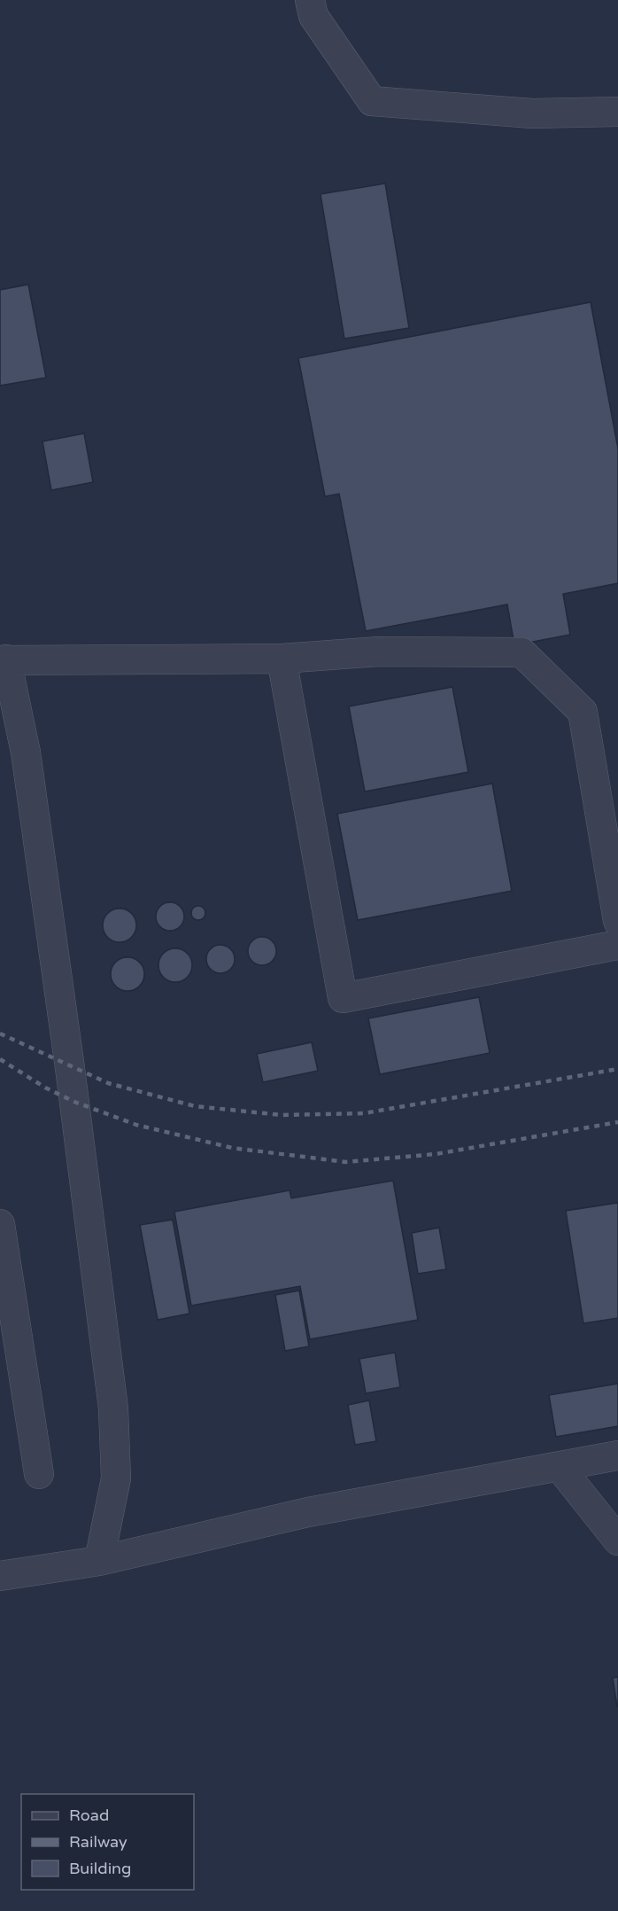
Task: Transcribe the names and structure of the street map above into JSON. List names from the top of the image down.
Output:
{
  "legend": ["Road", "Railway", "Building"]
}
